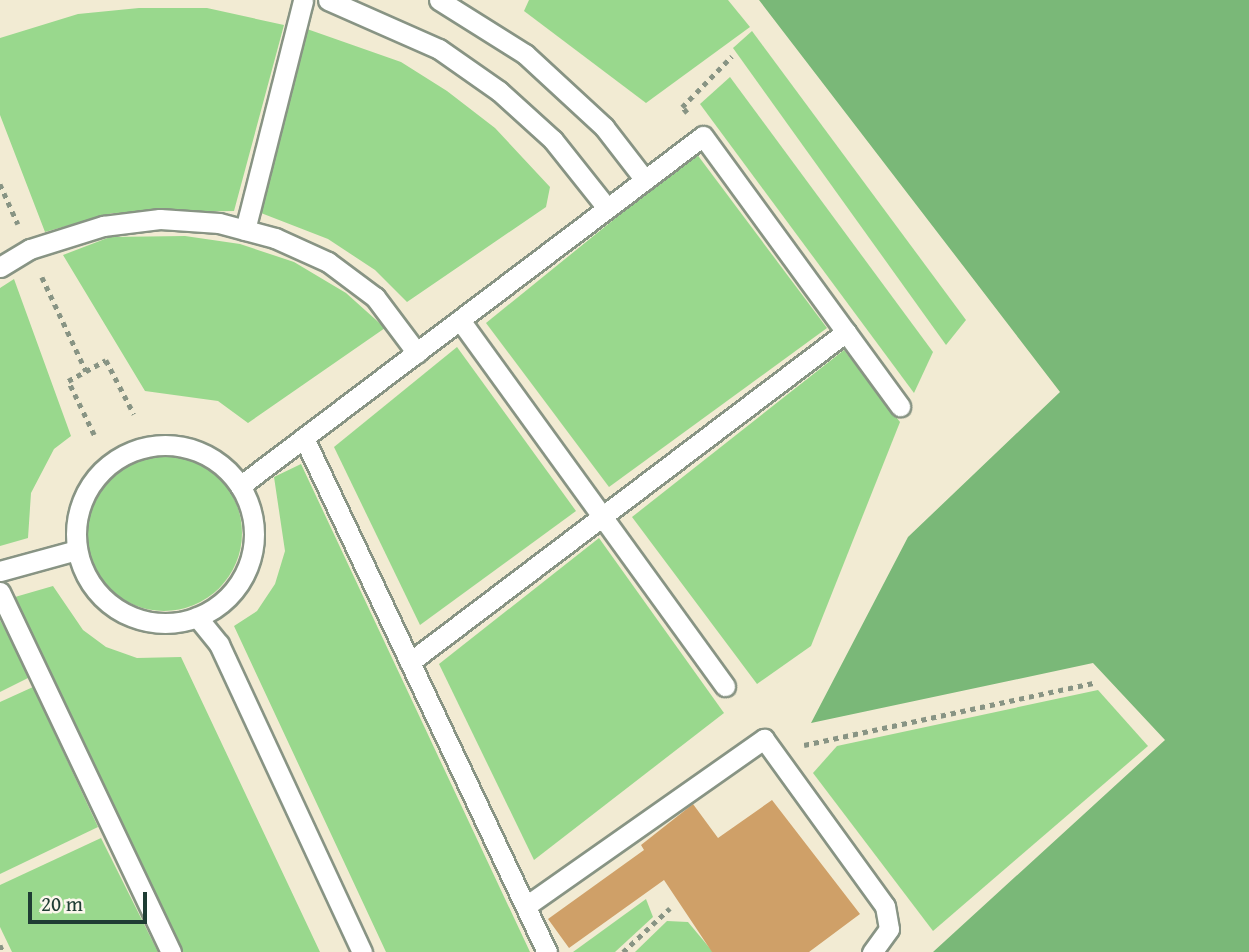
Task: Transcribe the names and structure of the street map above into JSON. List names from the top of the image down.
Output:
{
  "scale_bar": "20 m"
}
